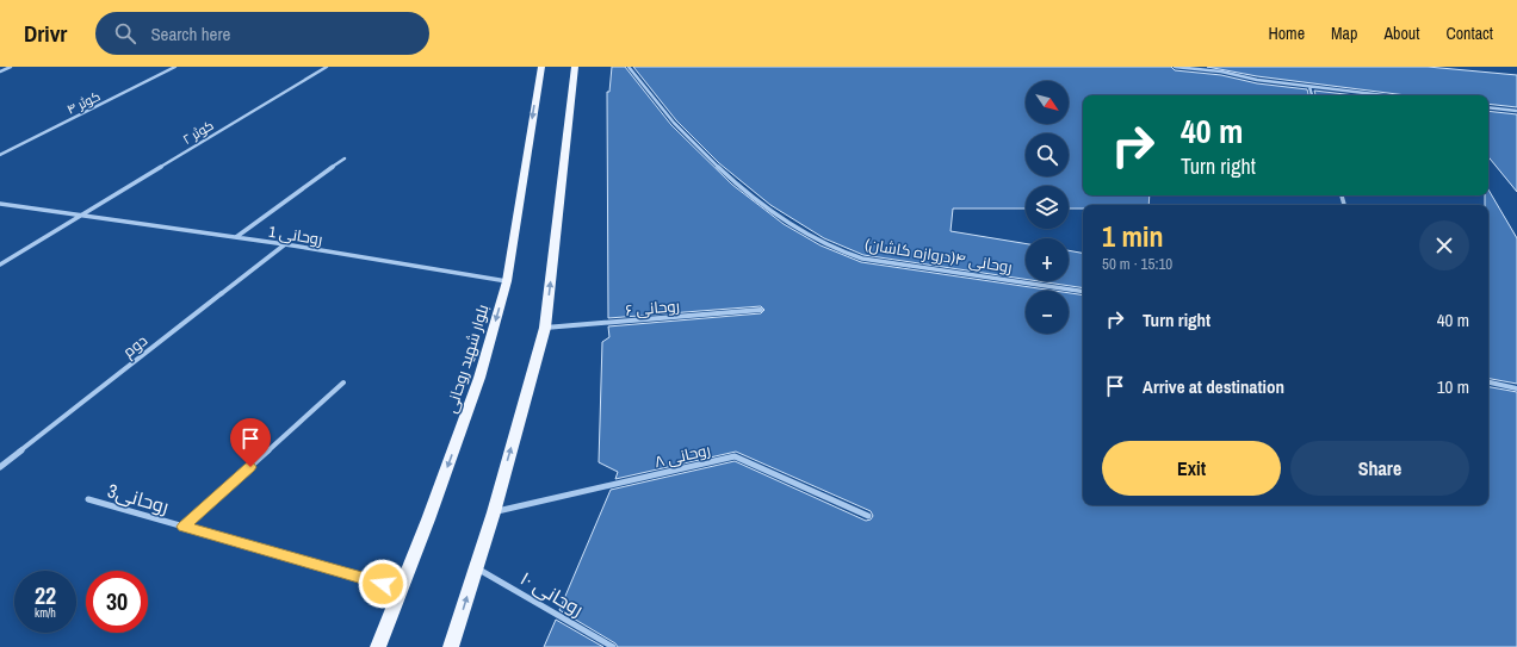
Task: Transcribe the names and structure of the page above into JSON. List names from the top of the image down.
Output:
{
  "streets": {
    "main road": ["بلوار شهید روحانی"],
    "street": [
      "کوثر ۴",
      "کوثر ۲",
      "روحانی 1",
      "روحانی ۴(دروازه کاشان)",
      "روحانی ۶",
      "دوم",
      "روحانی ۸",
      "روحانی3",
      "روحانی ۱۰"
    ]
  },
  "crossings": [
    ["کوثر ۲", "روحانی 1"],
    ["روحانی 1", "دوم"],
    ["روحانی 1", "بلوار شهید روحانی"],
    ["بلوار شهید روحانی", "روحانی3"]
  ],
  "north": "bottom right",
  "page": {
    "header": "Drivr",
    "search": "Search here",
    "nav": [
      "Home",
      "Map",
      "About",
      "Contact"
    ],
    "map_buttons": ["+", "−"],
    "turn": ["40 m", "Turn right"],
    "heading": ["1 min", "50 m · 15:10"],
    "list": [
      {
        "name": "Turn right",
        "value": "40 m"
      },
      {
        "name": "Arrive at destination",
        "value": "10 m"
      }
    ],
    "buttons": ["Exit", "Share"],
    "speed": "22 km/h",
    "limit": "30"
  }
}
